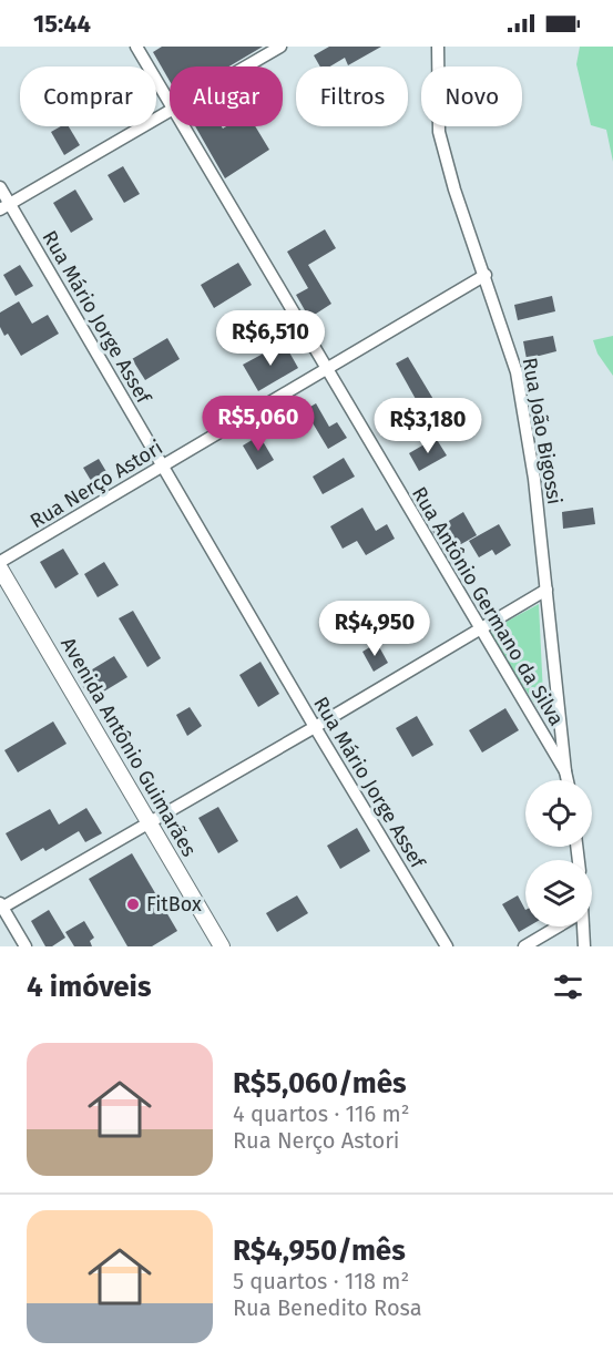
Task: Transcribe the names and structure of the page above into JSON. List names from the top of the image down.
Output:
{
  "streets": {
    "street": [
      "Rua Mário Jorge Assef",
      "Rua João Bigossi",
      "Rua Nerço Astori",
      "Rua Antônio Germano da Silva",
      "Avenida Antônio Guimarães"
    ]
  },
  "crossings": [
    ["Rua Mário Jorge Assef", "Rua Nerço Astori"],
    ["Rua João Bigossi", "Rua Nerço Astori"],
    ["Rua João Bigossi", "Rua Antônio Germano da Silva"],
    ["Rua Nerço Astori", "Rua Antônio Germano da Silva"]
  ],
  "places": ["FitBox"],
  "page": {
    "status": "15:44",
    "chip": [
      "Comprar",
      "Alugar",
      "Filtros",
      "Novo"
    ],
    "price": [
      "R$6,510",
      "R$5,060",
      "R$3,180",
      "R$4,950"
    ],
    "heading": "4 imóveis",
    "list": [
      {
        "name": "R$5,060/mês",
        "note": "4 quartos · 116 m² · Rua Nerço Astori"
      },
      {
        "name": "R$4,950/mês",
        "note": "5 quartos · 118 m² · Rua Benedito Rosa"
      }
    ]
  }
}
